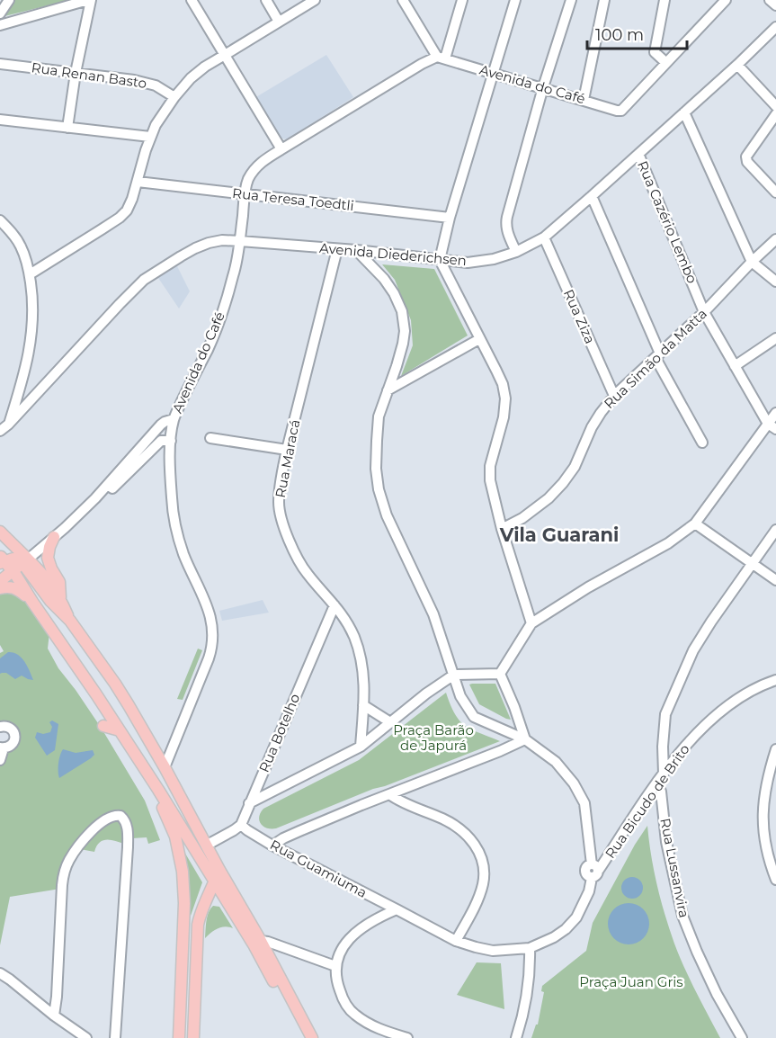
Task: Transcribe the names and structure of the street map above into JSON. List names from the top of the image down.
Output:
{
  "streets": {
    "main road": ["Avenida do Café"],
    "street": [
      "Rua Renan Basto",
      "Rua Teresa Toedtli",
      "Rua Cazério Lembo",
      "Avenida Diederichsen",
      "Rua Ziza",
      "Rua Simão da Matta",
      "Rua Maracá",
      "Rua Botelho",
      "Rua Bicudo de Brito",
      "Rua Lussanvira",
      "Rua Guamiuma"
    ]
  },
  "crossings": [
    ["Avenida do Café", "Rua Teresa Toedtli"],
    ["Avenida do Café", "Avenida Diederichsen"],
    ["Rua Cazério Lembo", "Avenida Diederichsen"],
    ["Rua Cazério Lembo", "Rua Simão da Matta"],
    ["Avenida Diederichsen", "Rua Ziza"],
    ["Avenida Diederichsen", "Rua Maracá"],
    ["Rua Ziza", "Rua Simão da Matta"],
    ["Rua Maracá", "Rua Botelho"],
    ["Rua Botelho", "Rua Guamiuma"],
    ["Rua Bicudo de Brito", "Rua Lussanvira"]
  ],
  "districts": ["Vila Guarani"],
  "parks": ["Praça Barão de Japurá", "Praça Juan Gris"],
  "scale_bar": "100 m"
}
